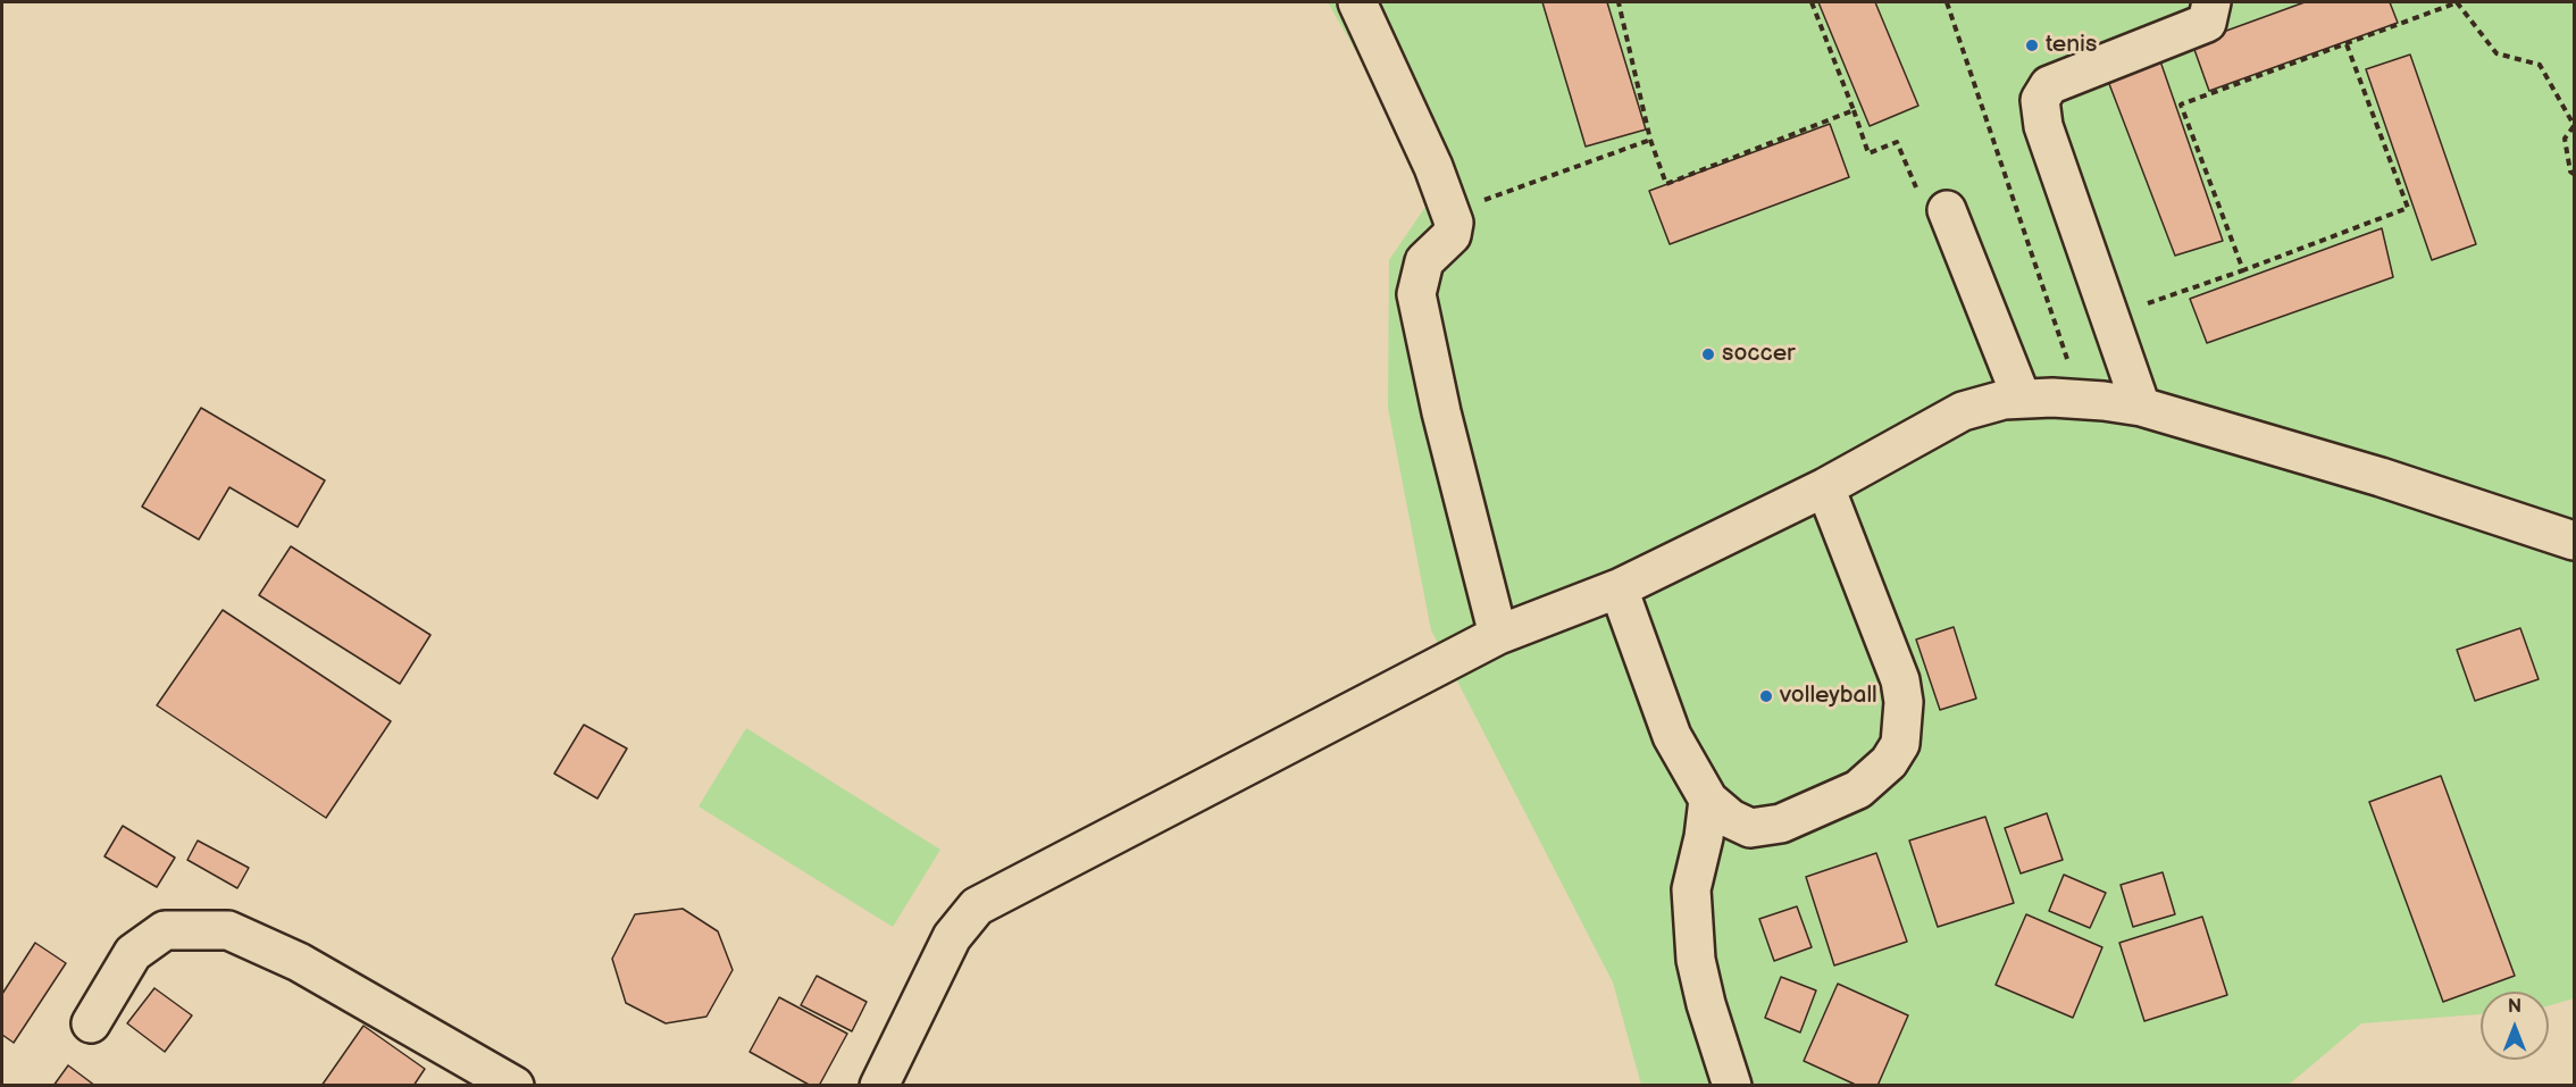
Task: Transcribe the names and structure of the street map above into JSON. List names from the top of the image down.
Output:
{
  "places": ["tenis", "soccer", "volleyball"],
  "north": "top"
}
